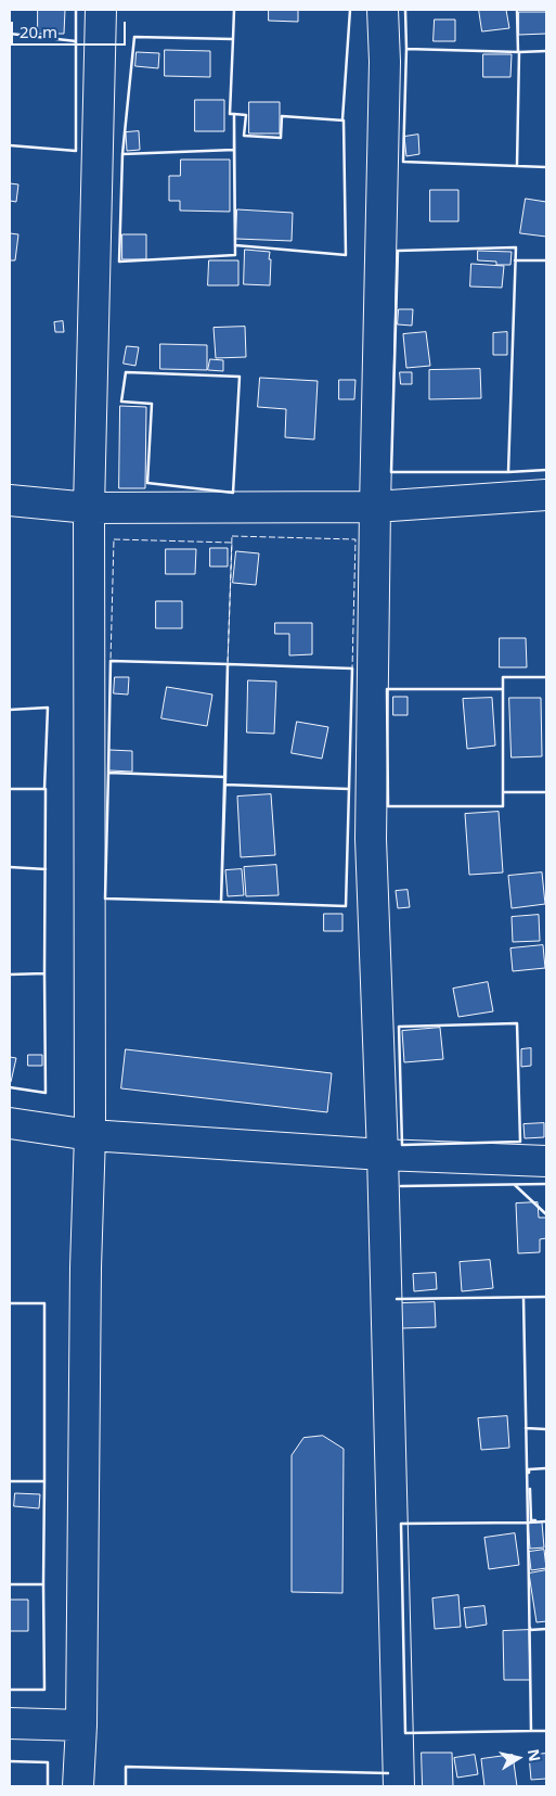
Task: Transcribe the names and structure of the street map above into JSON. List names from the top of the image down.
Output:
{
  "scale_bar": "20 m",
  "north": "right"
}
